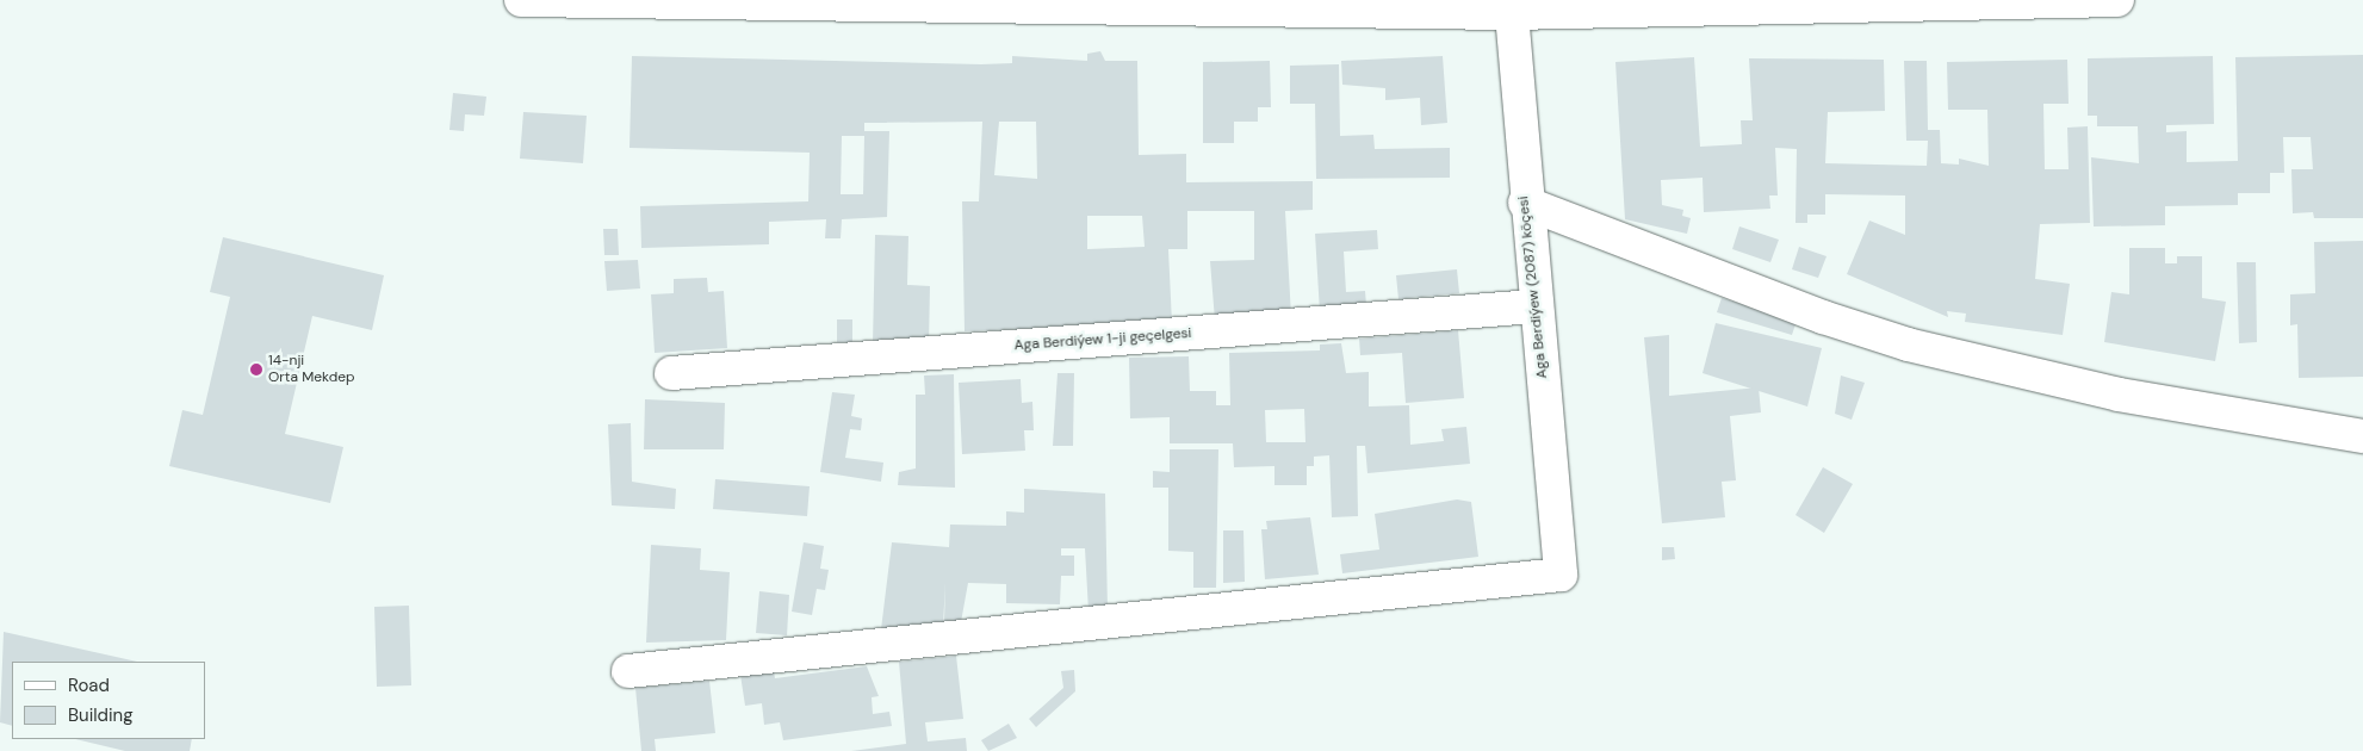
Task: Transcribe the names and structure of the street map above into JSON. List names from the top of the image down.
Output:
{
  "streets": {
    "street": ["Aga Berdiýew (2087) köçesi", "Aga Berdiýew 1-ji geçelgesi"]
  },
  "crossings": [
    ["Aga Berdiýew (2087) köçesi", "Aga Berdiýew 1-ji geçelgesi"]
  ],
  "places": ["14-nji Orta Mekdep"],
  "legend": ["Road", "Building"]
}
